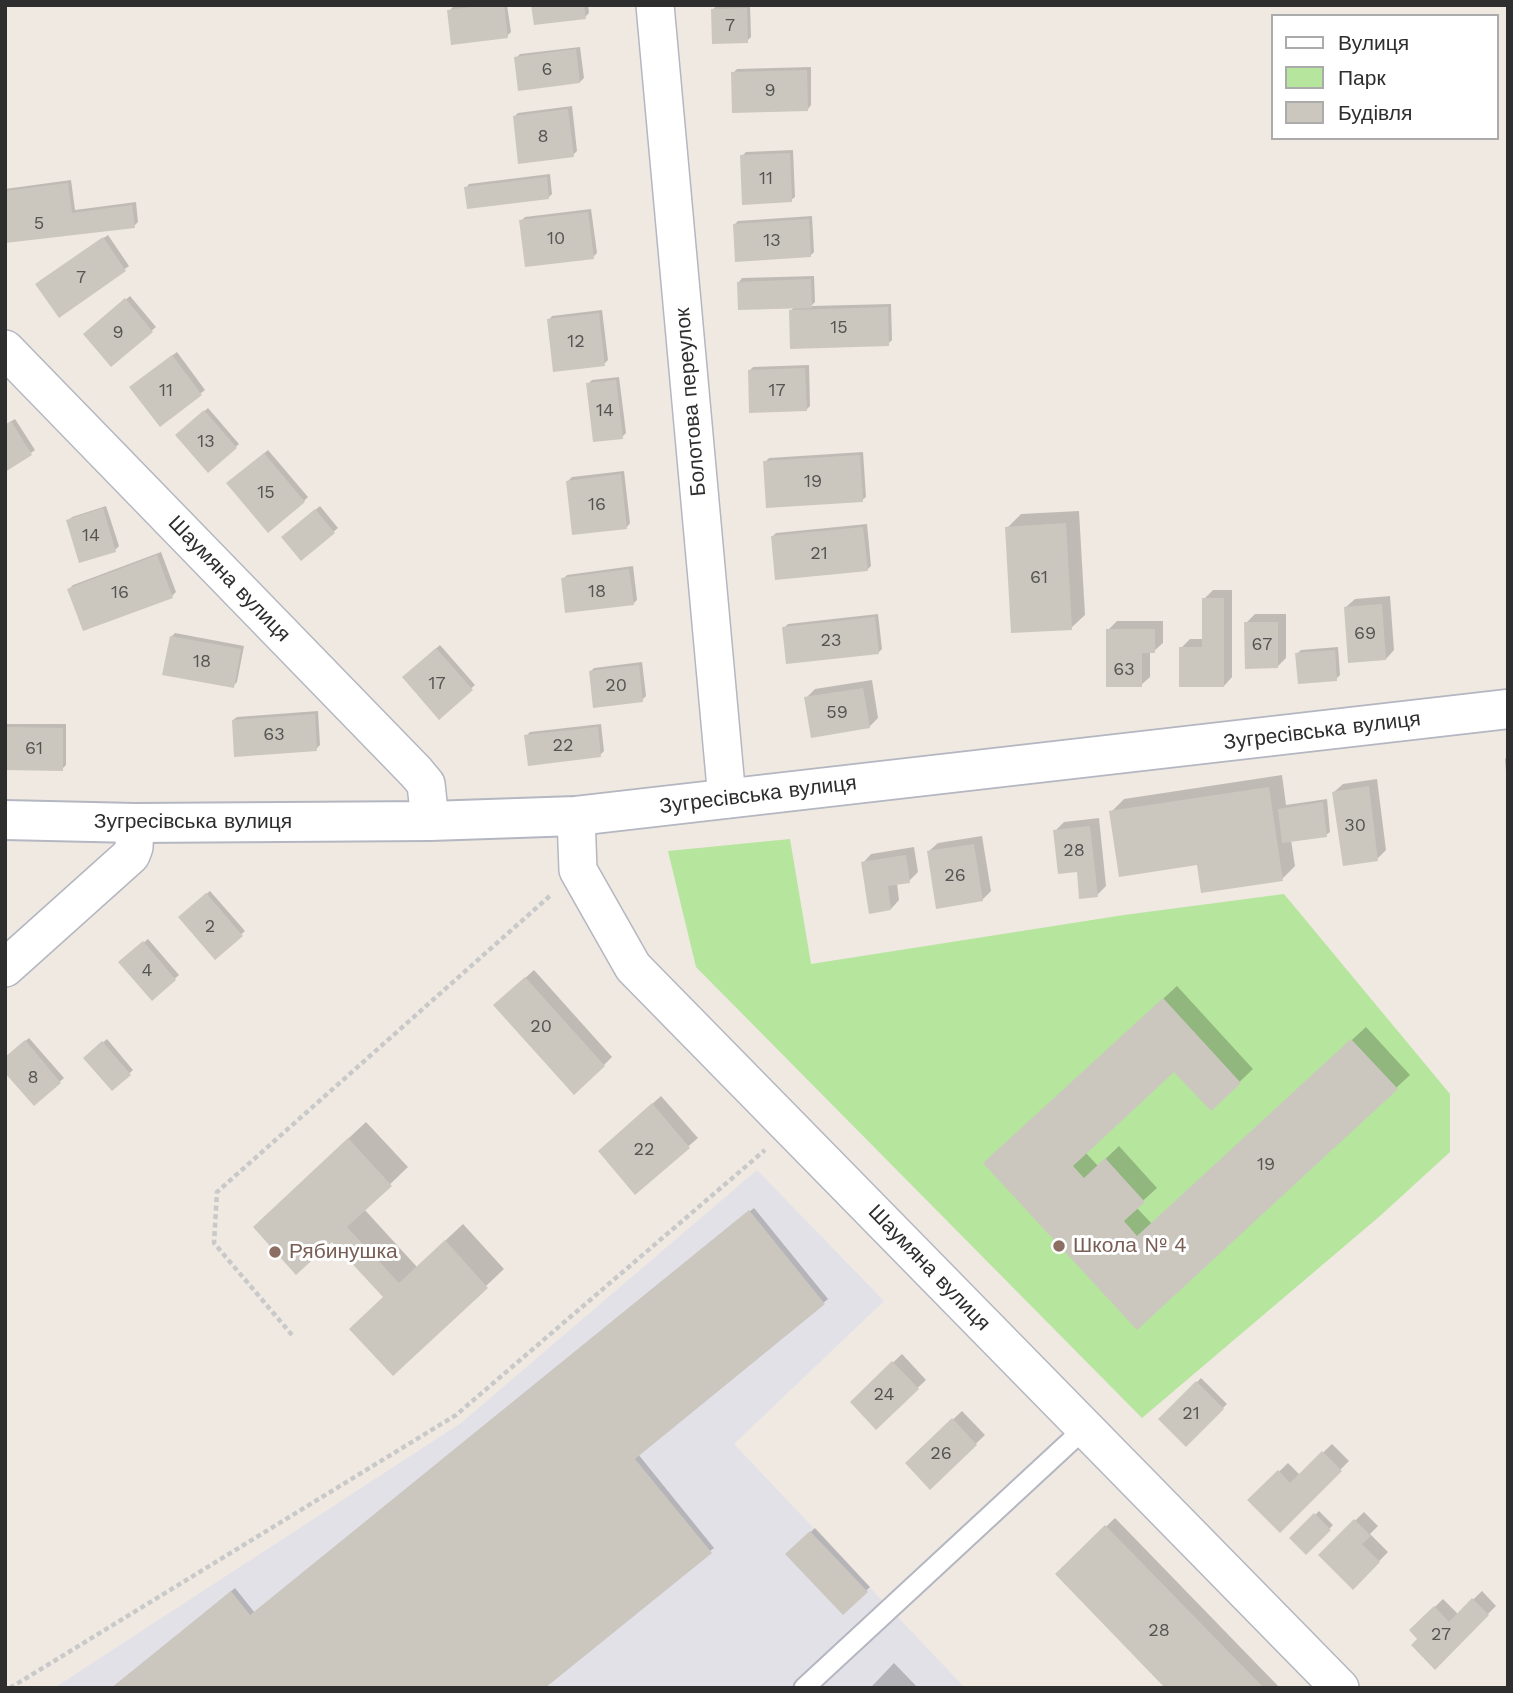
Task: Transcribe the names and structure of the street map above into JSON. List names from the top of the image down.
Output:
{
  "streets": {
    "street": ["Болотова переулок", "Шаумяна вулиця", "Зугресівська вулиця"]
  },
  "crossings": [
    ["Болотова переулок", "Зугресівська вулиця"],
    ["Шаумяна вулиця", "Зугресівська вулиця"]
  ],
  "places": ["Школа № 4", "Рябинушка"],
  "house_numbers": [
    "7",
    "6",
    "9",
    "8",
    "11",
    "5",
    "10",
    "13",
    "7",
    "15",
    "9",
    "12",
    "11",
    "17",
    "14",
    "13",
    "19",
    "15",
    "16",
    "14",
    "21",
    "61",
    "18",
    "16",
    "69",
    "23",
    "67",
    "18",
    "63",
    "17",
    "20",
    "59",
    "63",
    "22",
    "61",
    "30",
    "28",
    "26",
    "2",
    "4",
    "20",
    "8",
    "22",
    "19",
    "24",
    "21",
    "26",
    "28",
    "27"
  ],
  "legend": ["Вулиця", "Парк", "Будівля"]
}
